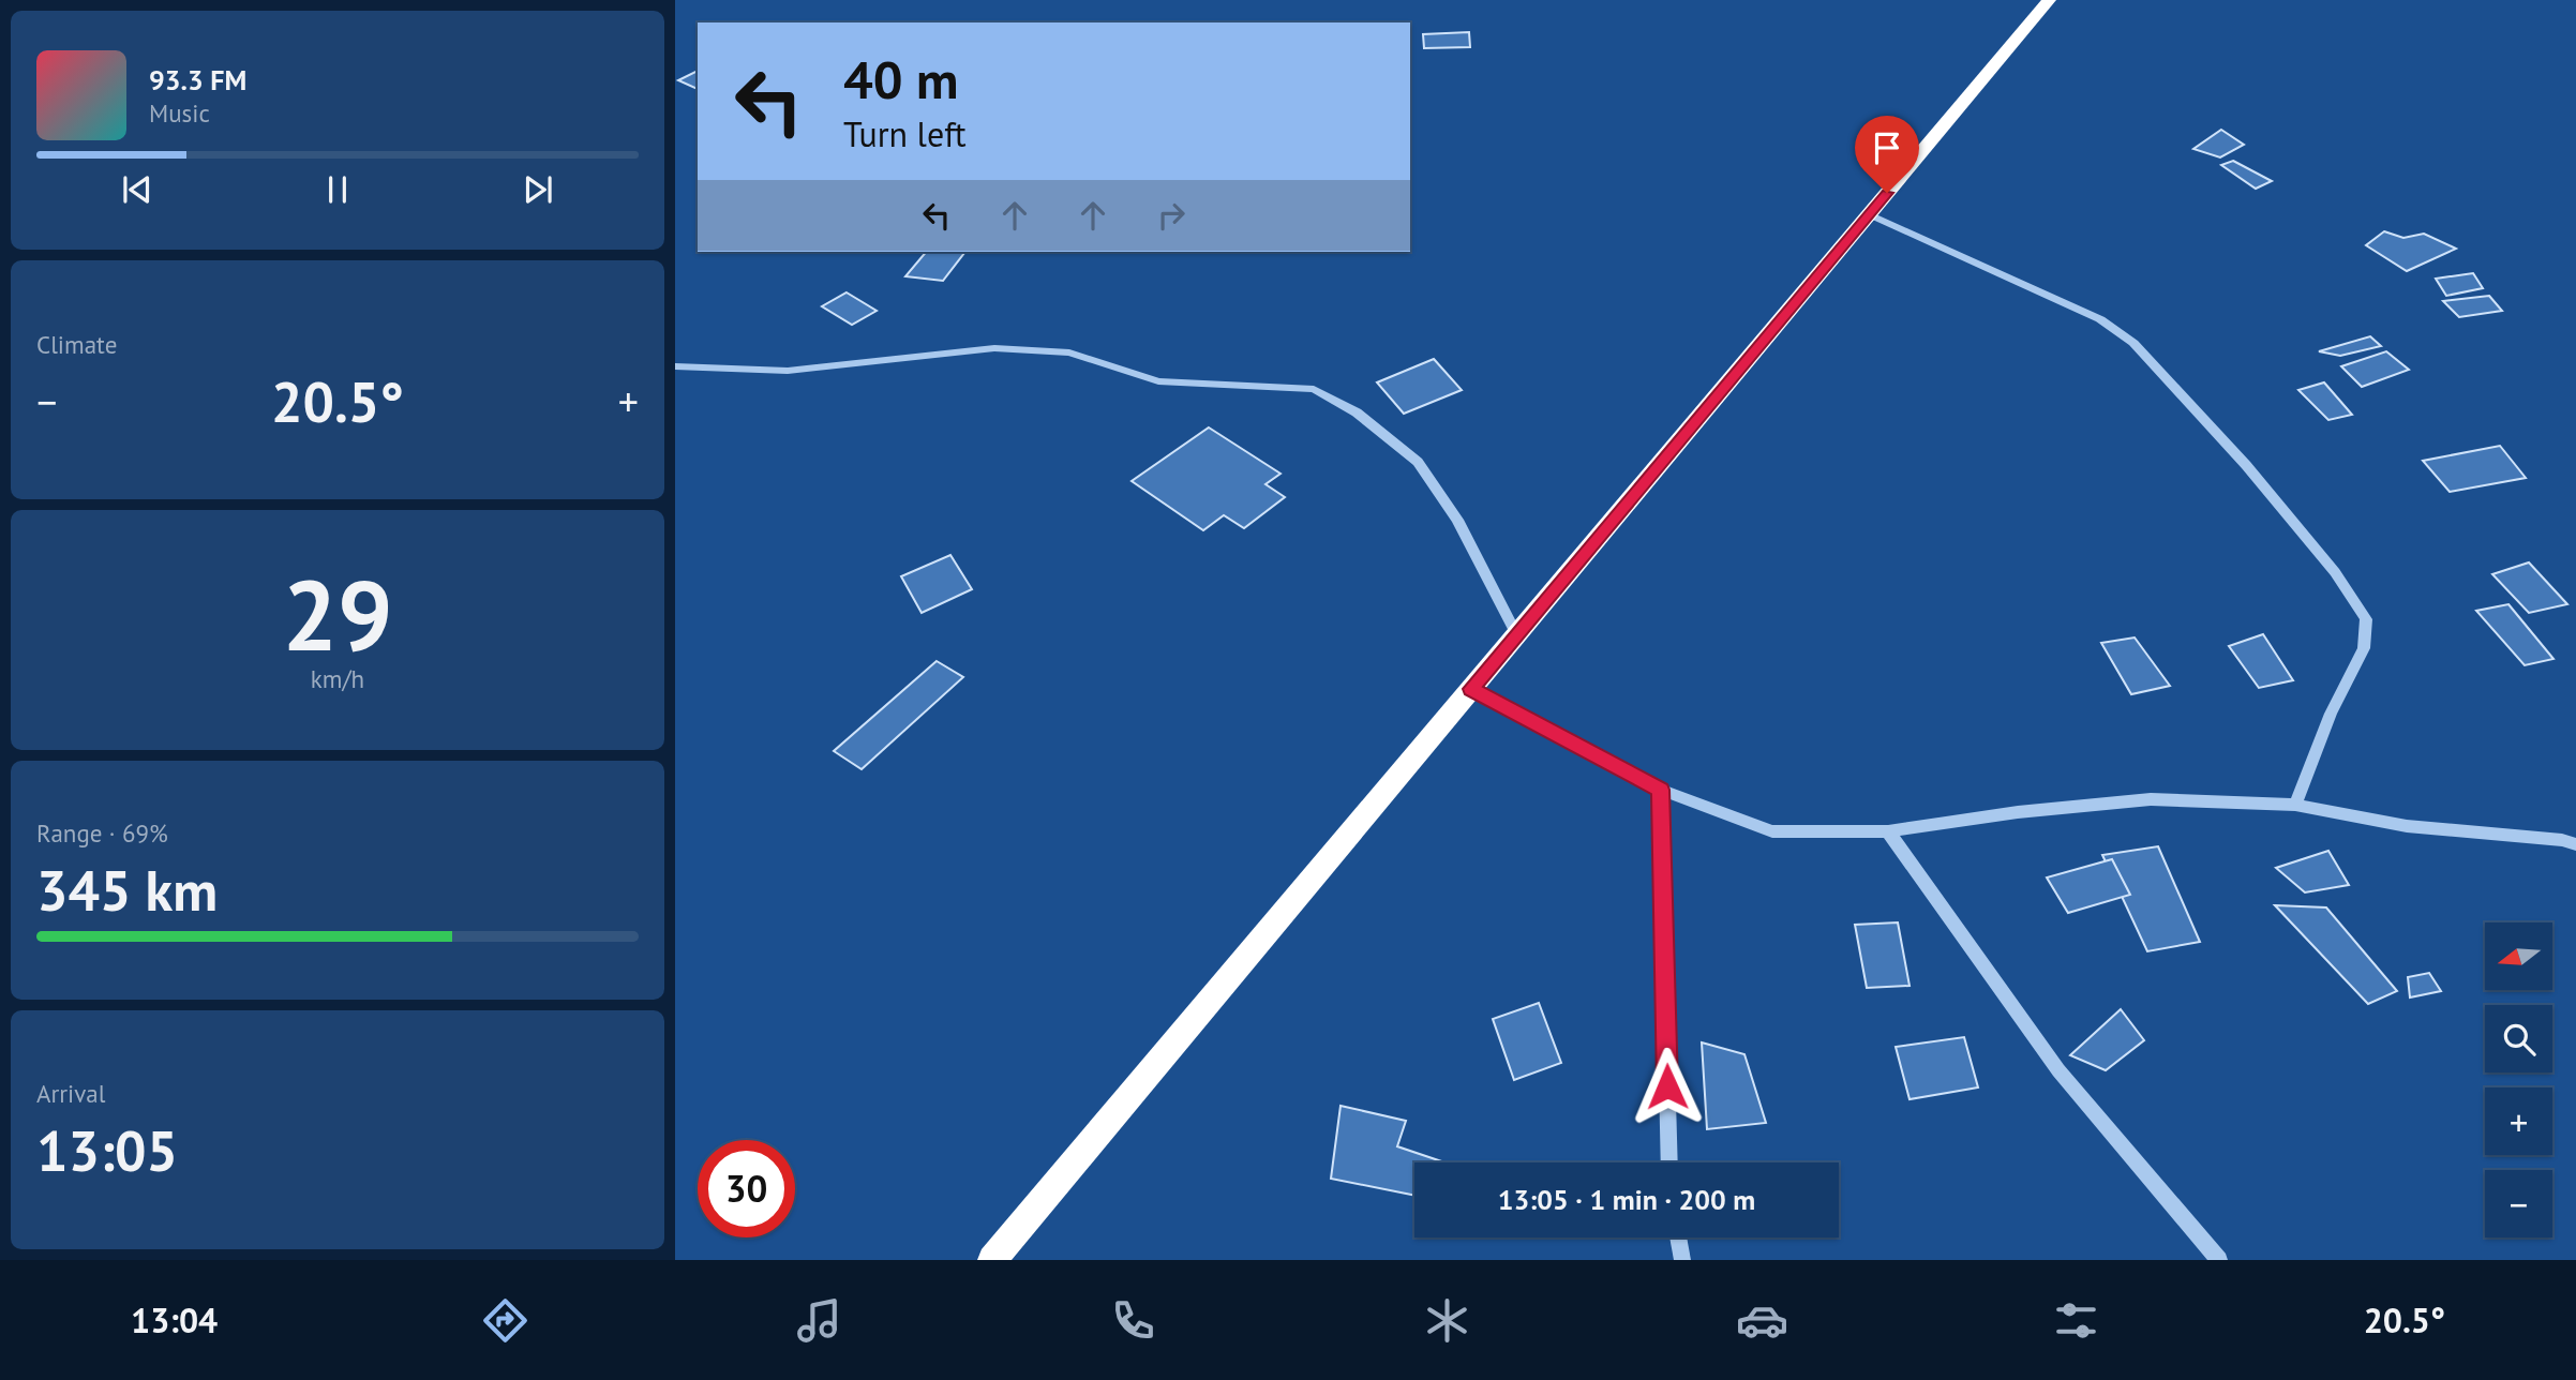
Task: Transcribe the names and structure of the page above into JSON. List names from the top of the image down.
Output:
{
  "north": "left",
  "page": {
    "turn": ["40 m", "Turn left"],
    "song": ["93.3 FM", "Music"],
    "tile": [
      "Climate",
      ["29", "km/h"],
      ["Range · 69%", "345 km"],
      ["Arrival", "13:05"]
    ],
    "heat": ["−", "20.5°", "+"],
    "map_buttons": ["+", "−"],
    "limit": "30",
    "trip": "13:05 · 1 min · 200 m",
    "tabs": ["13:04", "20.5°"]
  }
}
